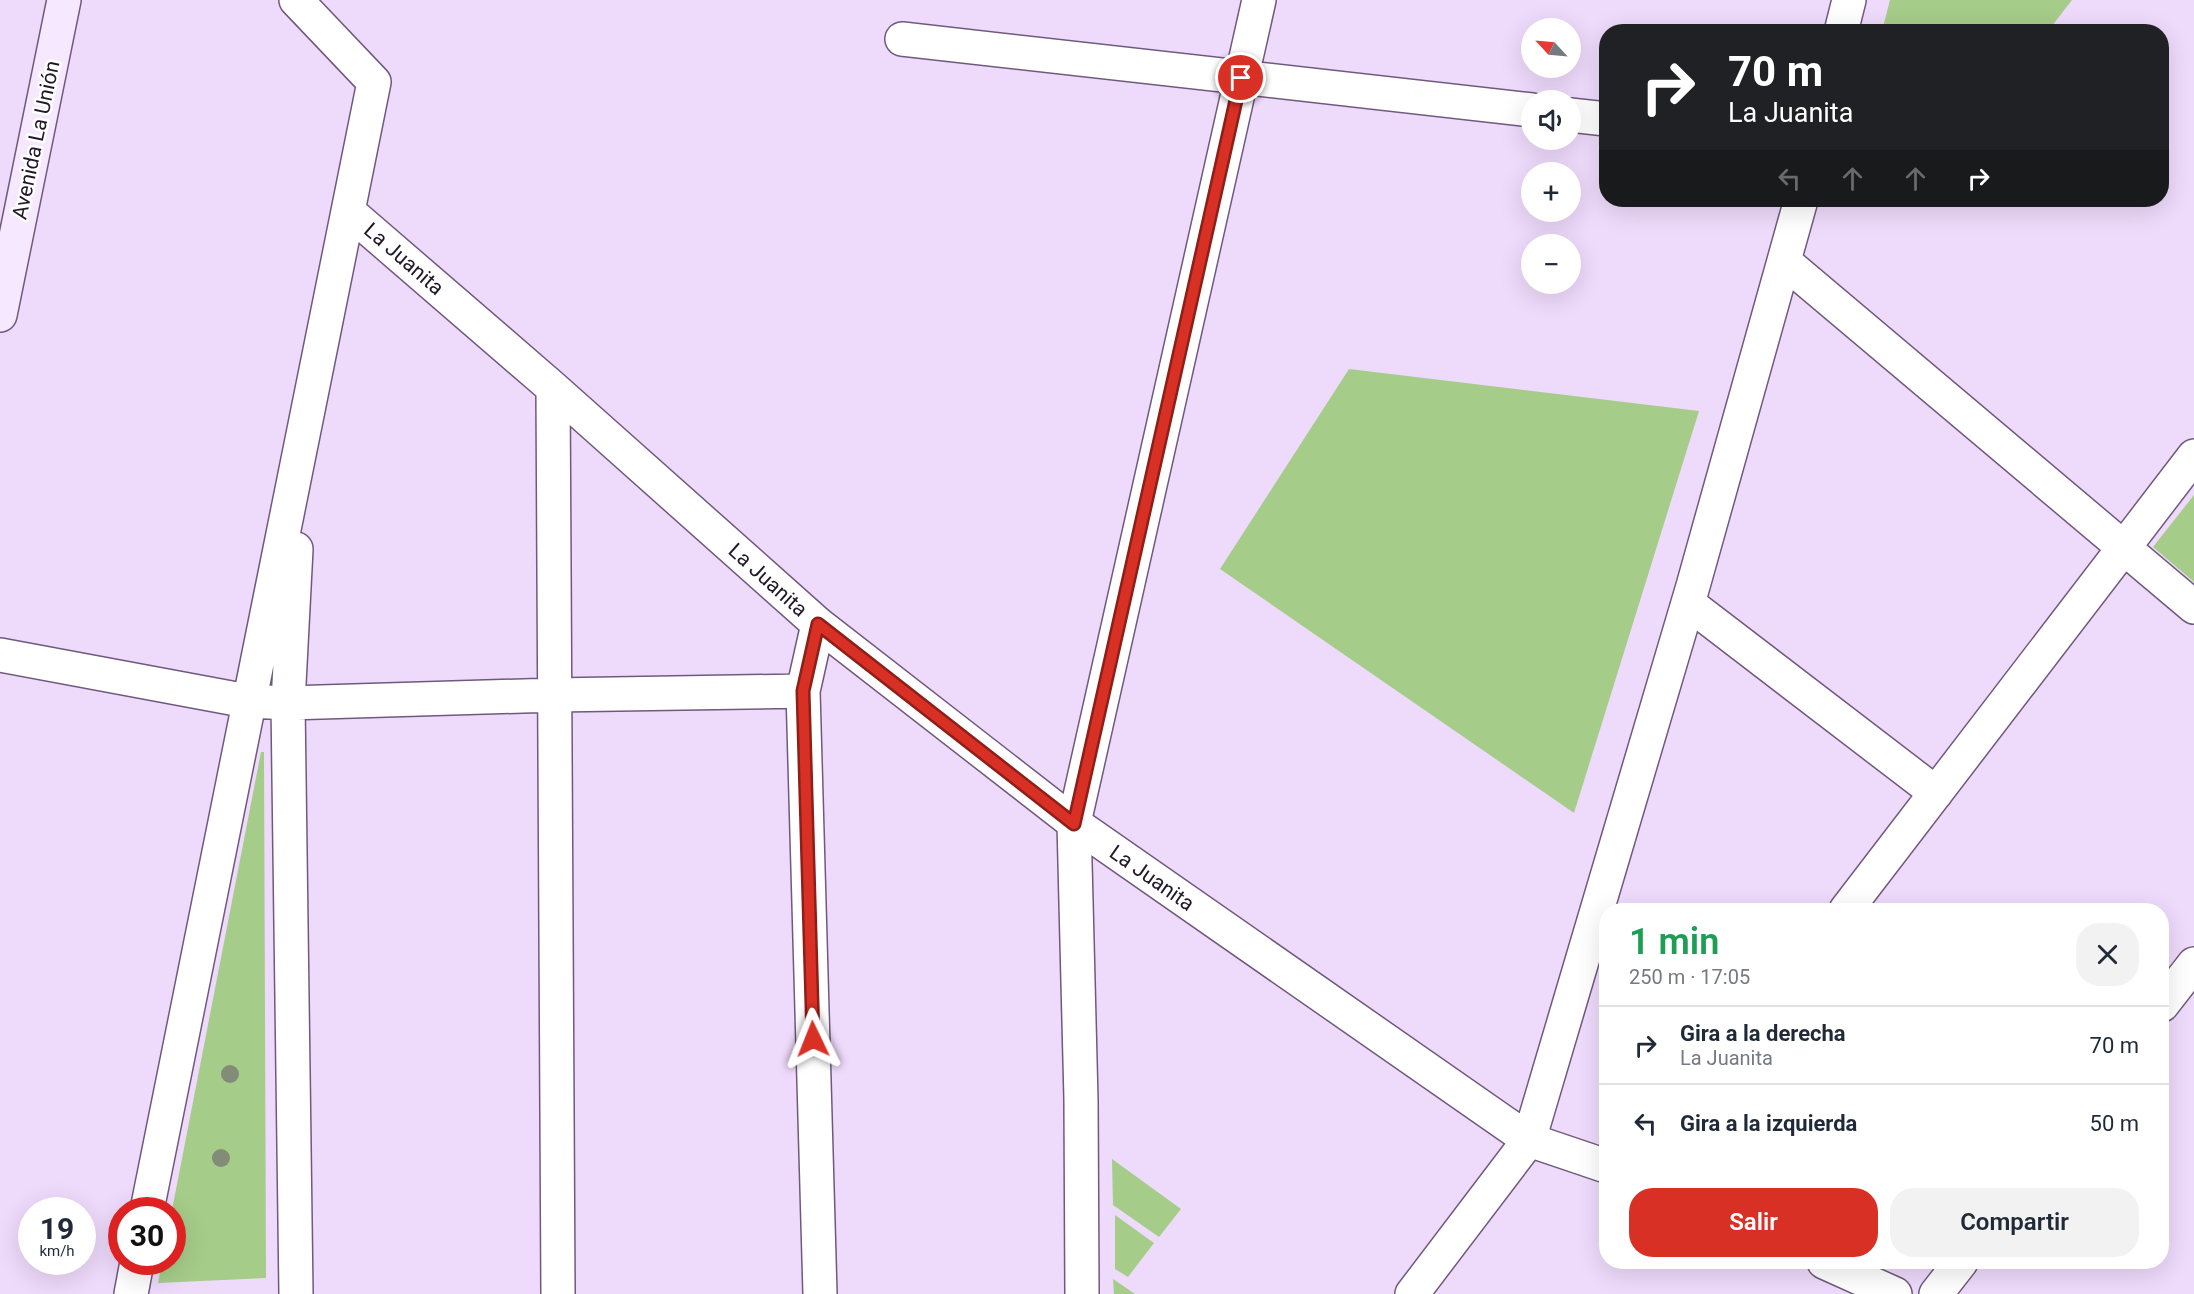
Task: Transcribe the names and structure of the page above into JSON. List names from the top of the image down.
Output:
{
  "streets": {
    "street": ["Avenida La Unión", "La Juanita"]
  },
  "north": "top left",
  "page": {
    "map_buttons": ["+", "−"],
    "turn": ["70 m", "La Juanita"],
    "heading": ["1 min", "250 m · 17:05"],
    "list": [
      {
        "name": "Gira a la derecha",
        "note": "La Juanita",
        "value": "70 m"
      },
      {
        "name": "Gira a la izquierda",
        "value": "50 m"
      }
    ],
    "buttons": ["Salir", "Compartir"],
    "speed": "19 km/h",
    "limit": "30"
  }
}
